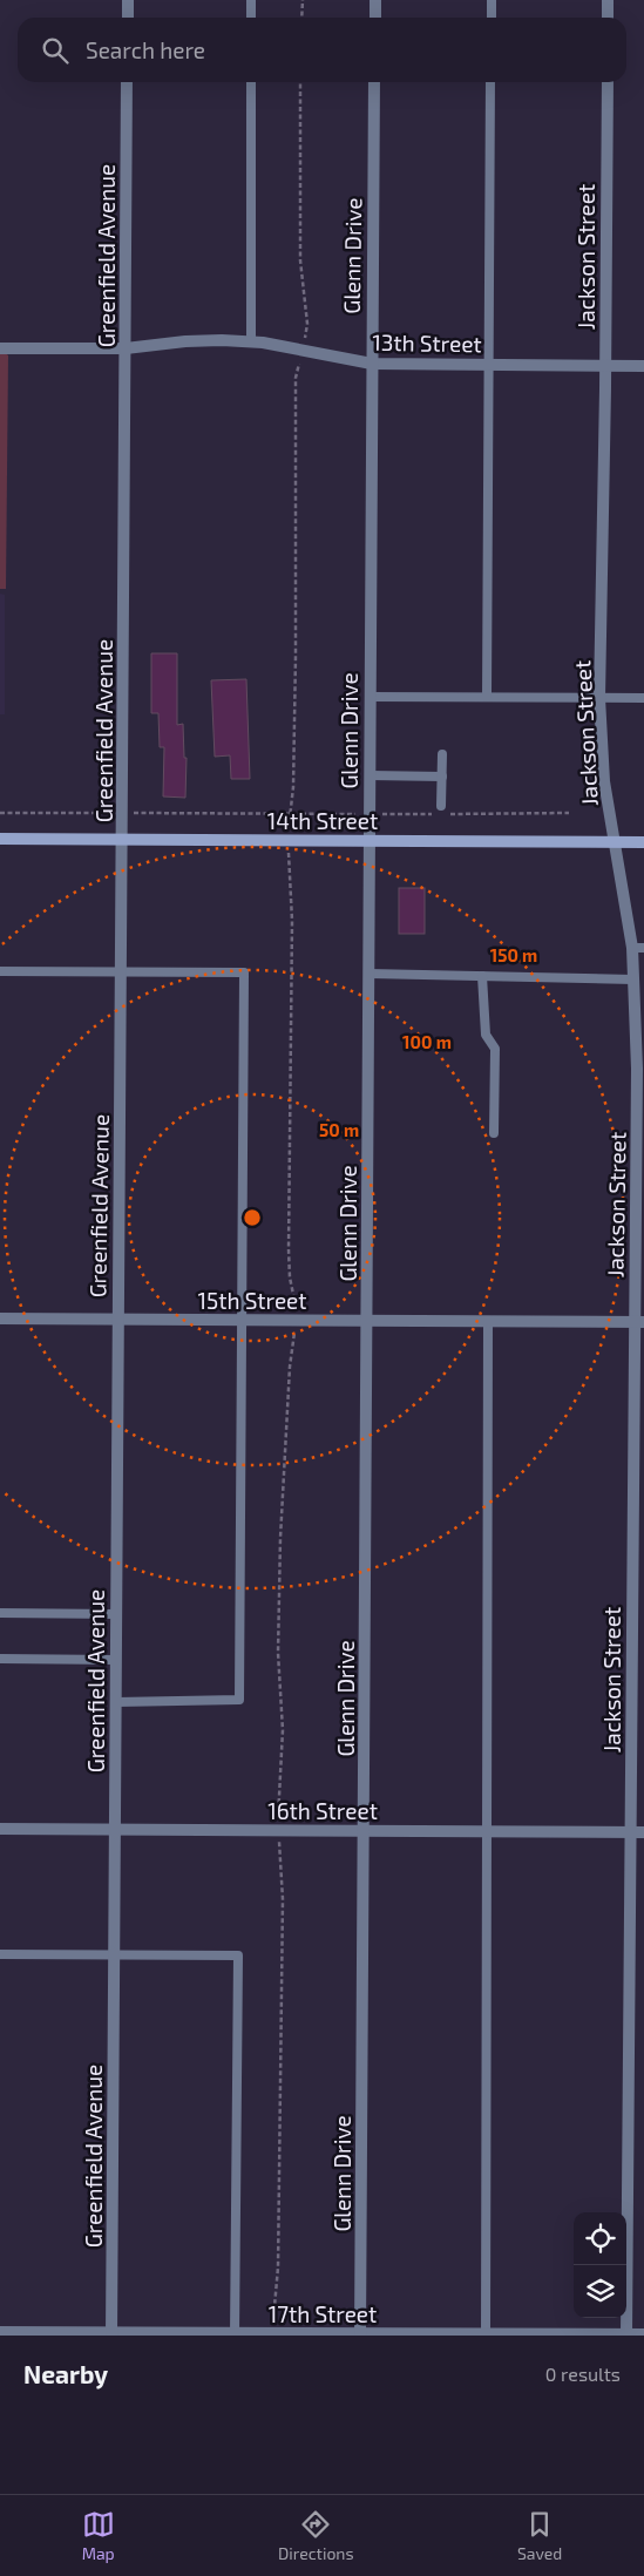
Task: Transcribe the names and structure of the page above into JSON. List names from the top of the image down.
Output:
{
  "streets": {
    "street": [
      "Greenfield Avenue",
      "Glenn Drive",
      "Jackson Street",
      "13th Street",
      "14th Street",
      "15th Street",
      "16th Street",
      "17th Street"
    ]
  },
  "crossings": [
    ["Greenfield Avenue", "13th Street"],
    ["Greenfield Avenue", "14th Street"],
    ["Greenfield Avenue", "15th Street"],
    ["Greenfield Avenue", "16th Street"],
    ["Greenfield Avenue", "17th Street"],
    ["Glenn Drive", "13th Street"],
    ["Glenn Drive", "14th Street"],
    ["Glenn Drive", "15th Street"],
    ["Glenn Drive", "16th Street"],
    ["Glenn Drive", "17th Street"],
    ["Jackson Street", "13th Street"],
    ["Jackson Street", "14th Street"],
    ["Jackson Street", "15th Street"],
    ["Jackson Street", "16th Street"],
    ["Jackson Street", "17th Street"]
  ],
  "page": {
    "search": "Search here",
    "heading": ["Nearby", "0 results"],
    "nav": ["Map", "Directions", "Saved"]
  },
  "rings": ["150 m", "100 m", "50 m"]
}
